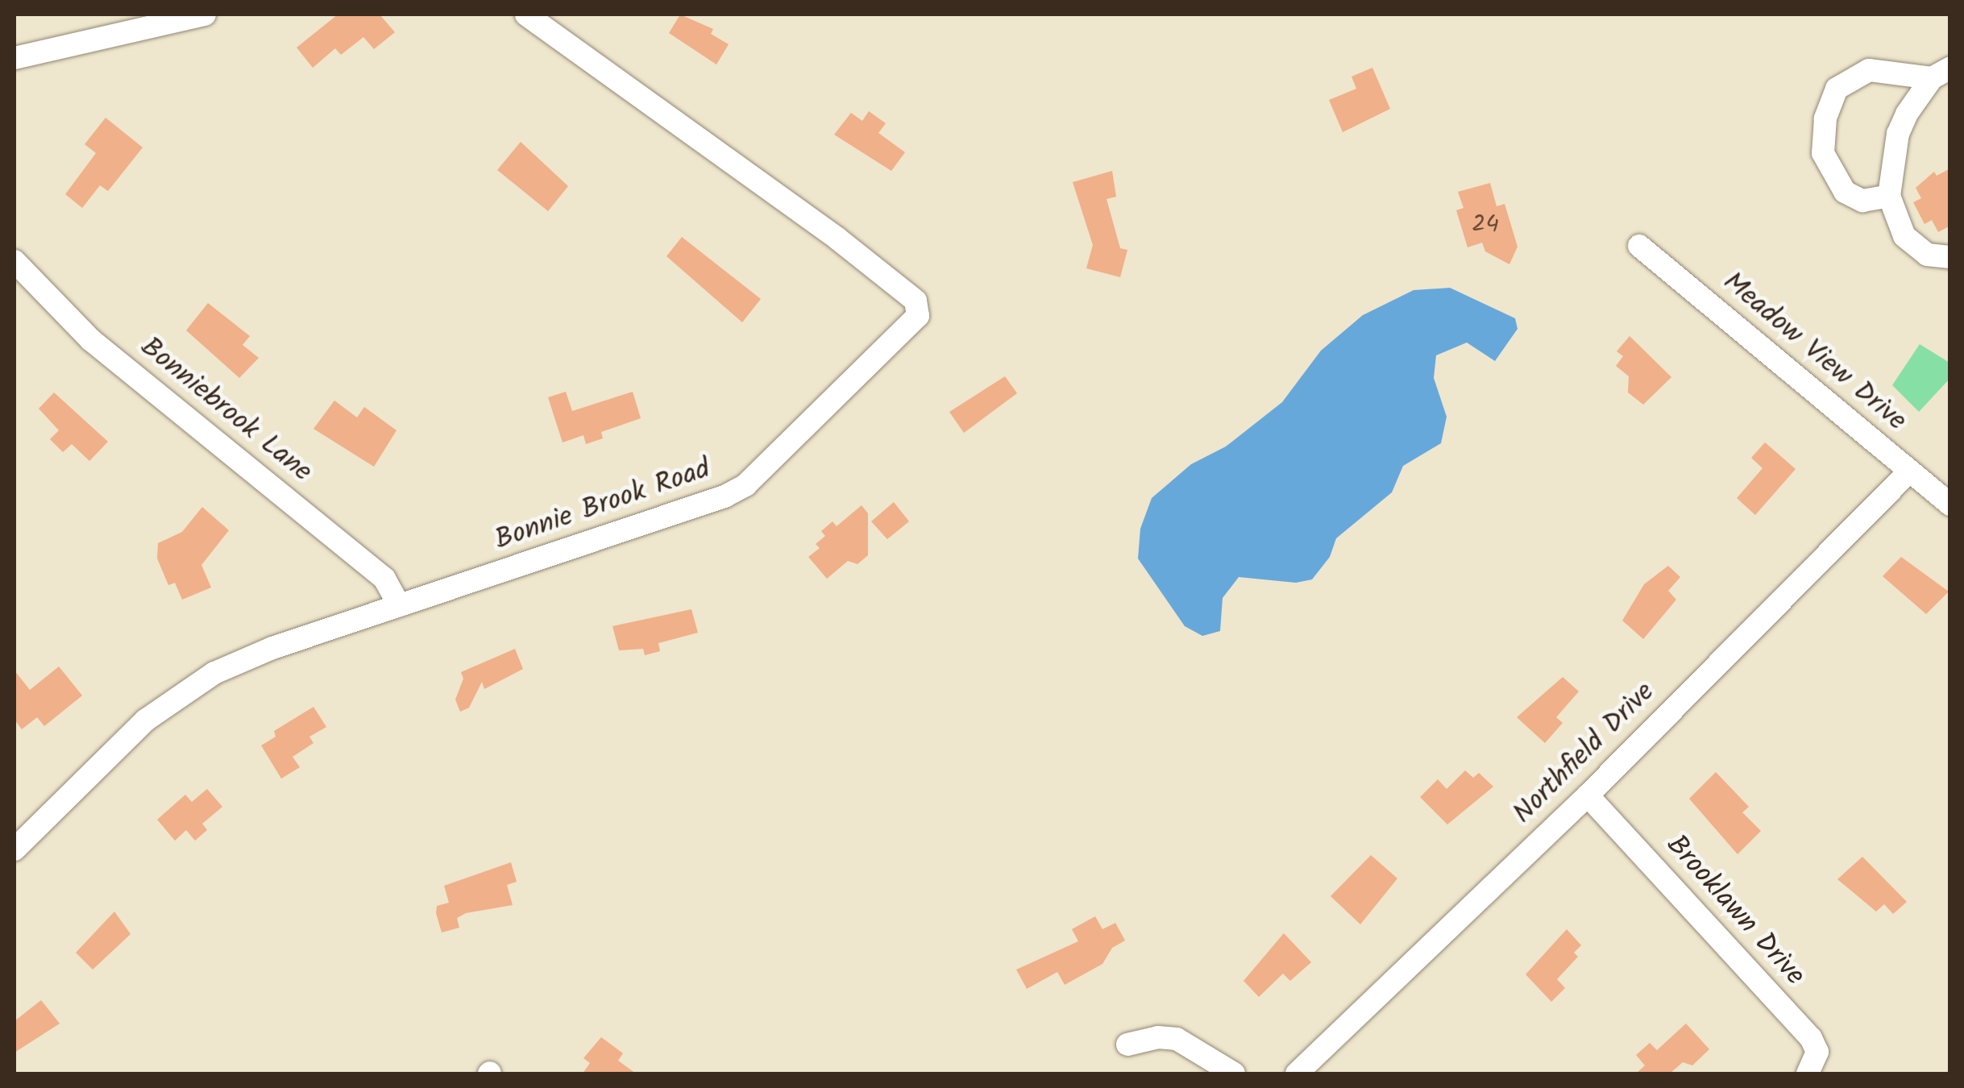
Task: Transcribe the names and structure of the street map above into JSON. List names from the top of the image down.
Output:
{
  "streets": {
    "street": [
      "Meadow View Drive",
      "Bonniebrook Lane",
      "Bonnie Brook Road",
      "Northfield Drive",
      "Brooklawn Drive"
    ]
  },
  "crossings": [
    ["Meadow View Drive", "Northfield Drive"],
    ["Bonniebrook Lane", "Bonnie Brook Road"],
    ["Northfield Drive", "Brooklawn Drive"]
  ],
  "house_numbers": ["24"]
}
